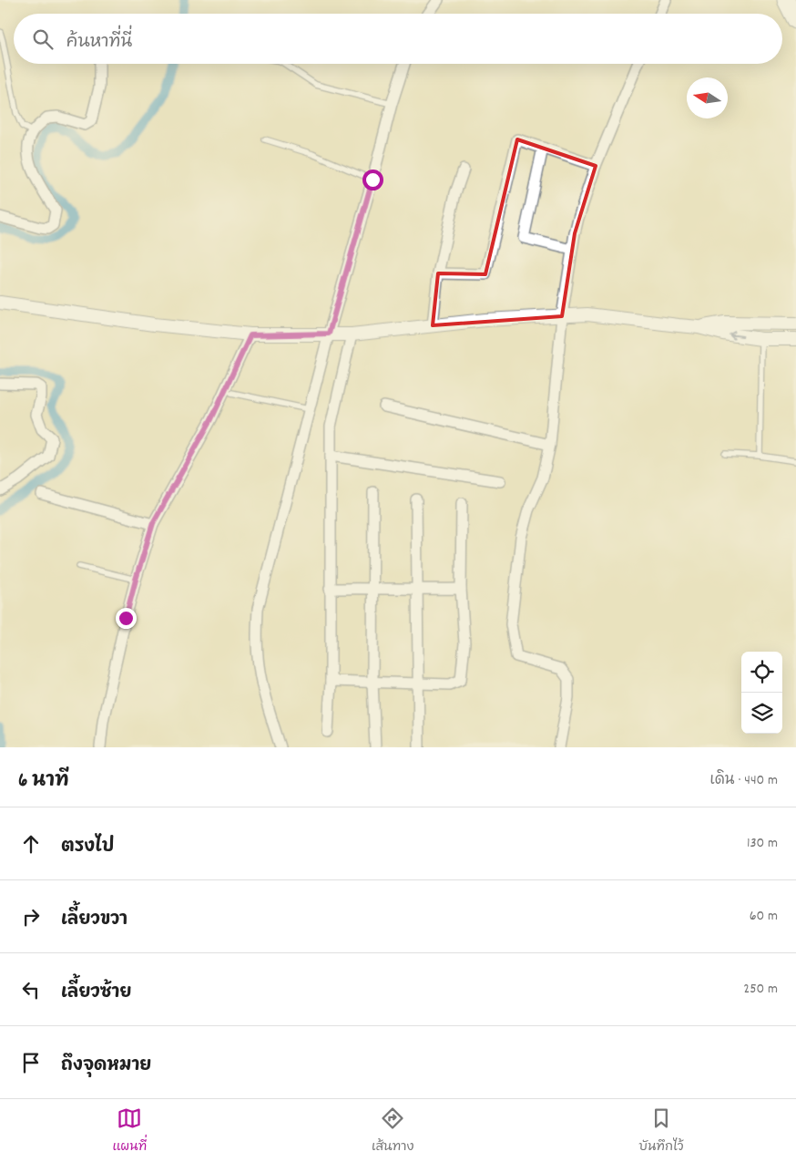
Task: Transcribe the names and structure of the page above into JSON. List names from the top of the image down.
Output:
{
  "north": "left",
  "page": {
    "search": "ค้นหาที่นี่",
    "heading": ["6 นาที", "เดิน · 440 m"],
    "list": [
      ["ตรงไป", "130 m"],
      ["เลี้ยวขวา", "60 m"],
      ["เลี้ยวซ้าย", "250 m"],
      "ถึงจุดหมาย"
    ],
    "nav": ["แผนที่", "เส้นทาง", "บันทึกไว้"]
  }
}
